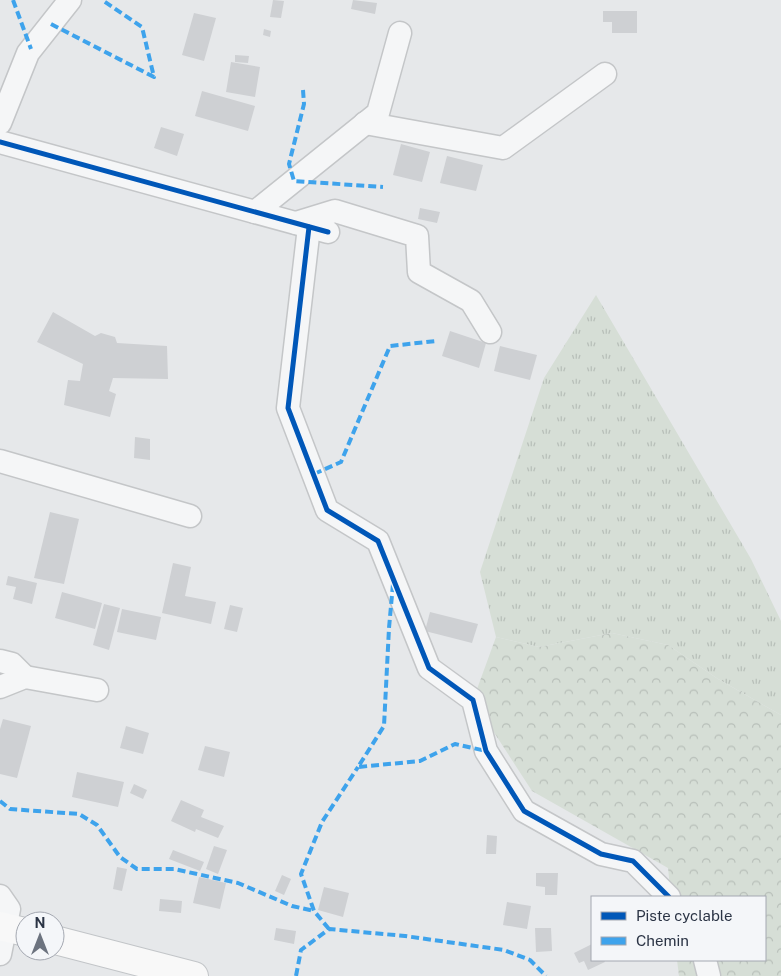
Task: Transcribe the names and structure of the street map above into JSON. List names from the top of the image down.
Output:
{
  "legend": ["Piste cyclable", "Chemin"],
  "north": "top"
}
